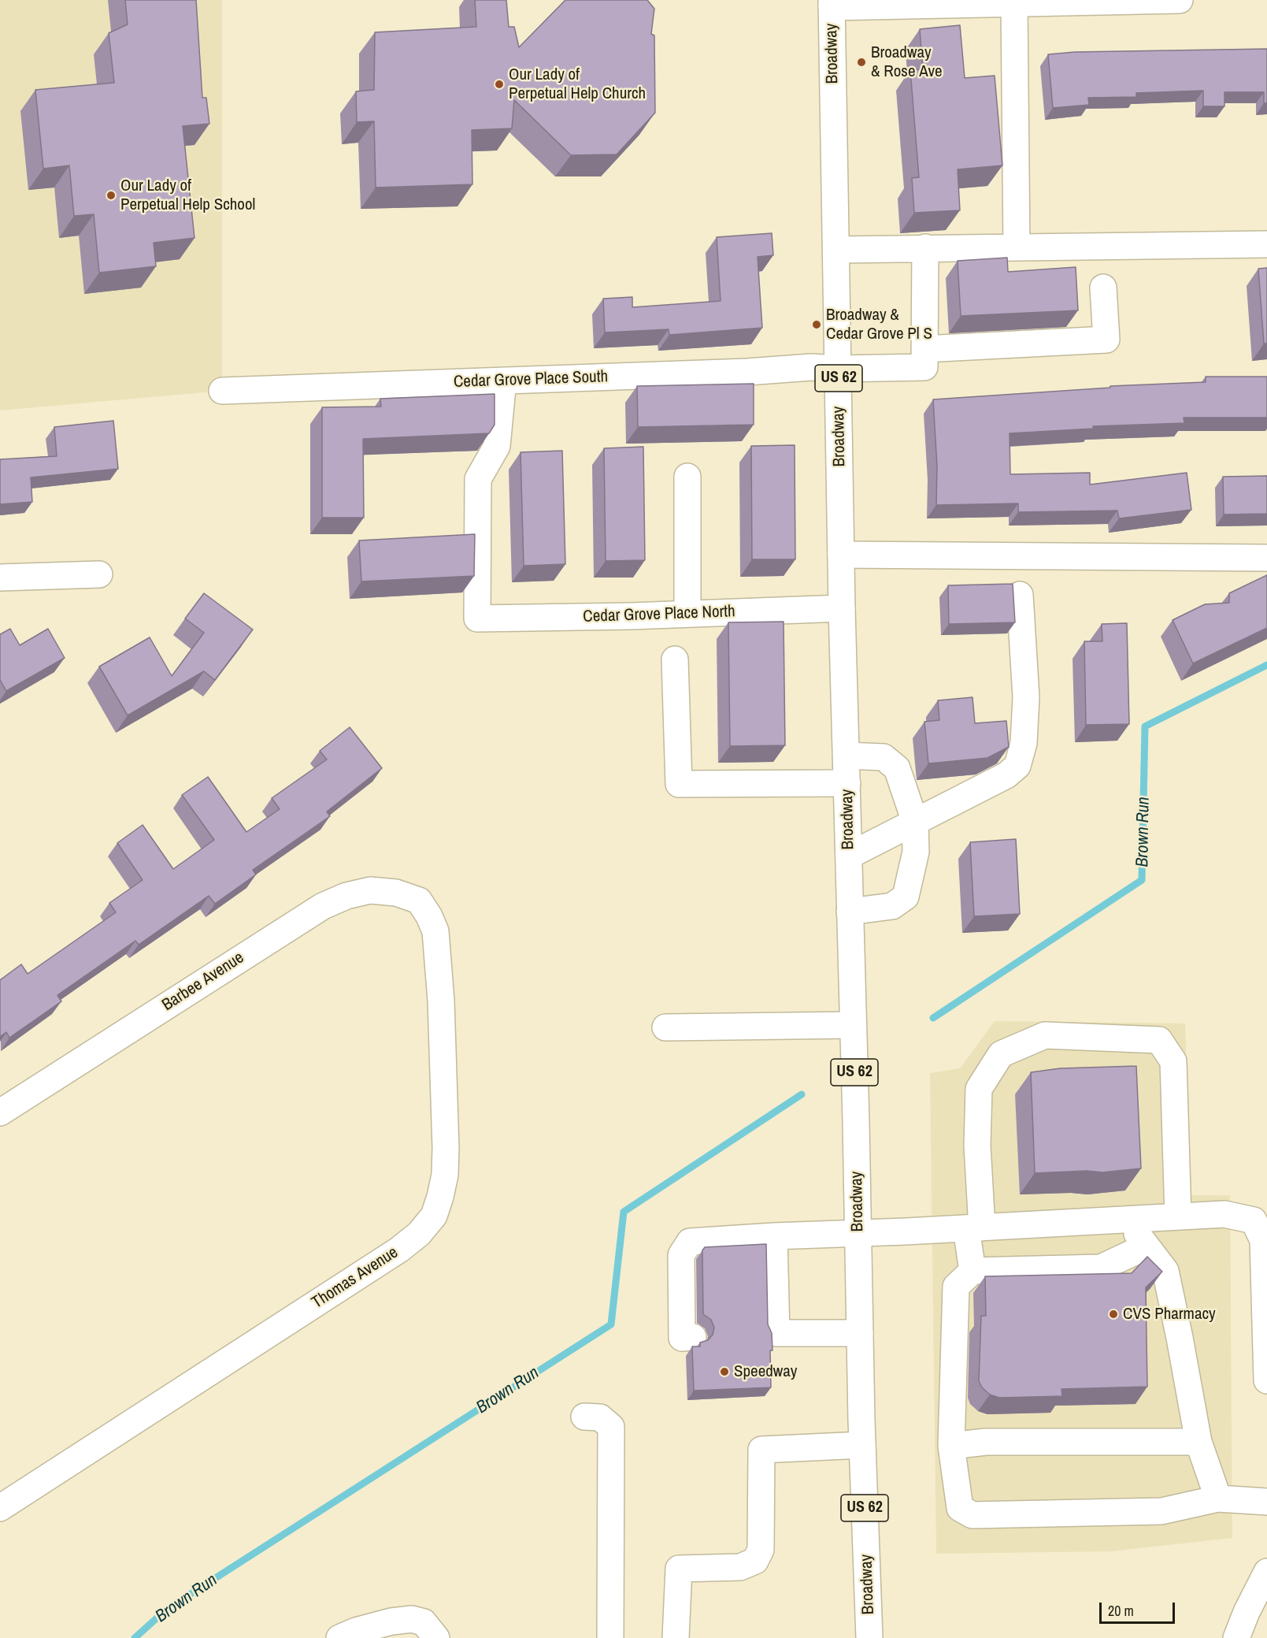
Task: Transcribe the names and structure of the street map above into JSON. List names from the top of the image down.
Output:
{
  "streets": {
    "street": [
      "Broadway",
      "US 62",
      "Cedar Grove Place South",
      "Cedar Grove Place North",
      "Barbee Avenue",
      "Thomas Avenue"
    ]
  },
  "crossings": [
    ["Broadway", "Cedar Grove Place South"],
    ["Broadway", "Cedar Grove Place North"],
    ["Cedar Grove Place South", "Cedar Grove Place North"],
    ["Barbee Avenue", "Thomas Avenue"]
  ],
  "water": ["Brown Run"],
  "places": [
    "Broadway & Rose Ave",
    "Our Lady of Perpetual Help Church",
    "Our Lady of Perpetual Help School",
    "Broadway & Cedar Grove Pl S",
    "CVS Pharmacy",
    "Speedway"
  ],
  "scale_bar": "20 m"
}
